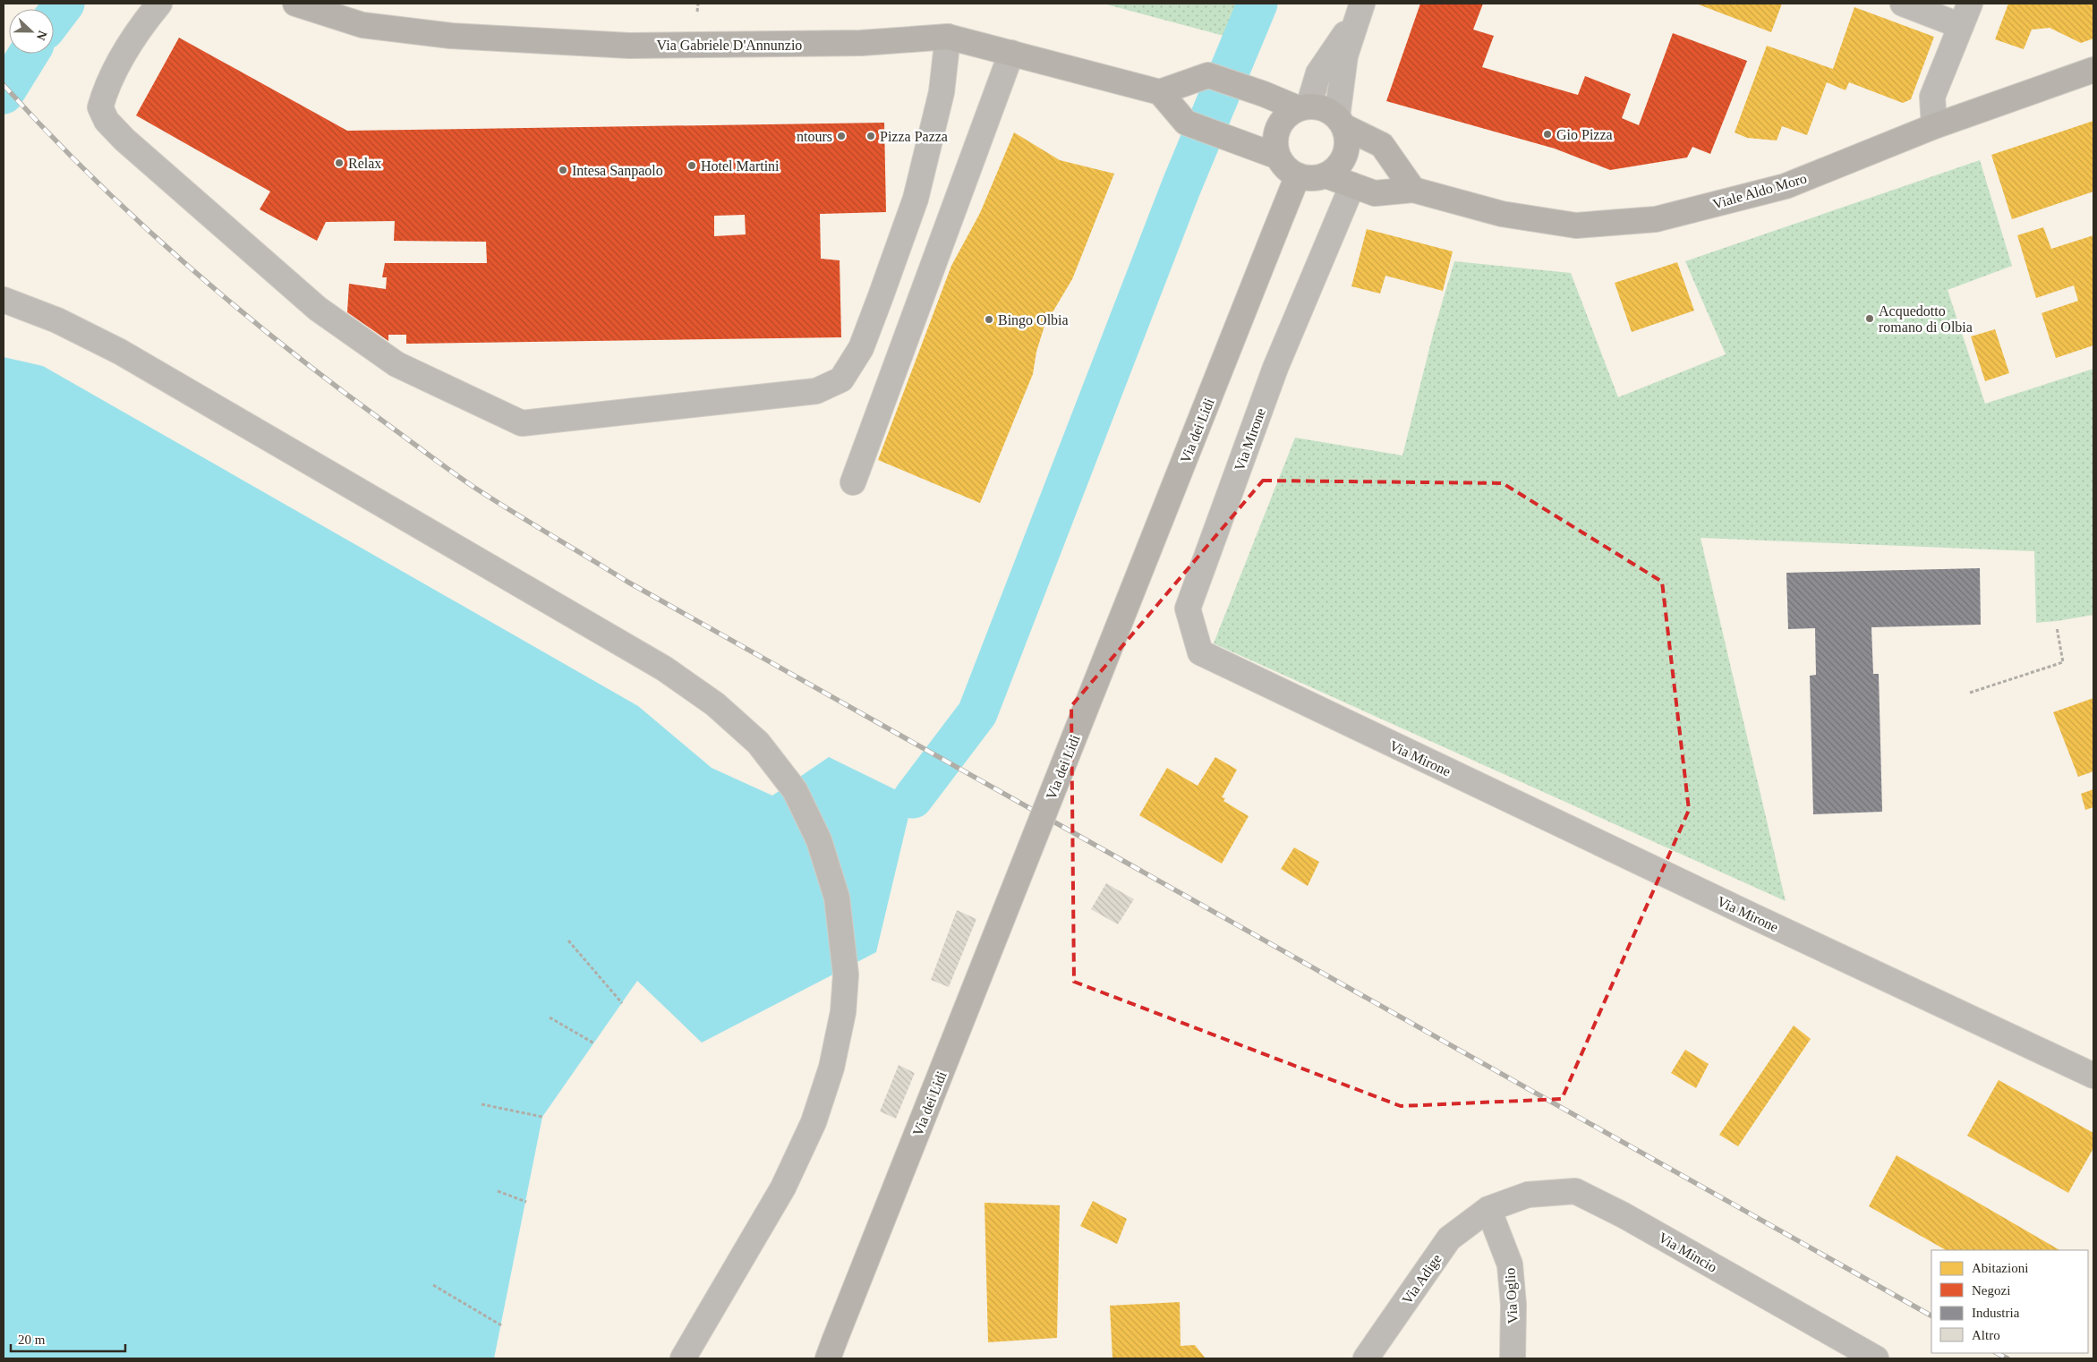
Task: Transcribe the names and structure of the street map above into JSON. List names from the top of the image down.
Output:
{
  "streets": {
    "main road": ["Via Gabriele D'Annunzio", "Viale Aldo Moro", "Via dei Lidi"],
    "street": [
      "Via Mirone",
      "Via Mincio",
      "Via Adige",
      "Via Oglio"
    ]
  },
  "crossings": [
    ["Viale Aldo Moro", "Via dei Lidi"],
    ["Viale Aldo Moro", "Via Mirone"],
    ["Via Mincio", "Via Adige"],
    ["Via Mincio", "Via Oglio"],
    ["Via Adige", "Via Oglio"]
  ],
  "places": [
    "Gio Pizza",
    "ntours",
    "Pizza Pazza",
    "Relax",
    "Hotel Martini",
    "Intesa Sanpaolo",
    "Acquedotto romano di Olbia",
    "Bingo Olbia"
  ],
  "legend": [
    "Abitazioni",
    "Negozi",
    "Industria",
    "Altro"
  ],
  "scale_bar": "20 m",
  "north": "right"
}
